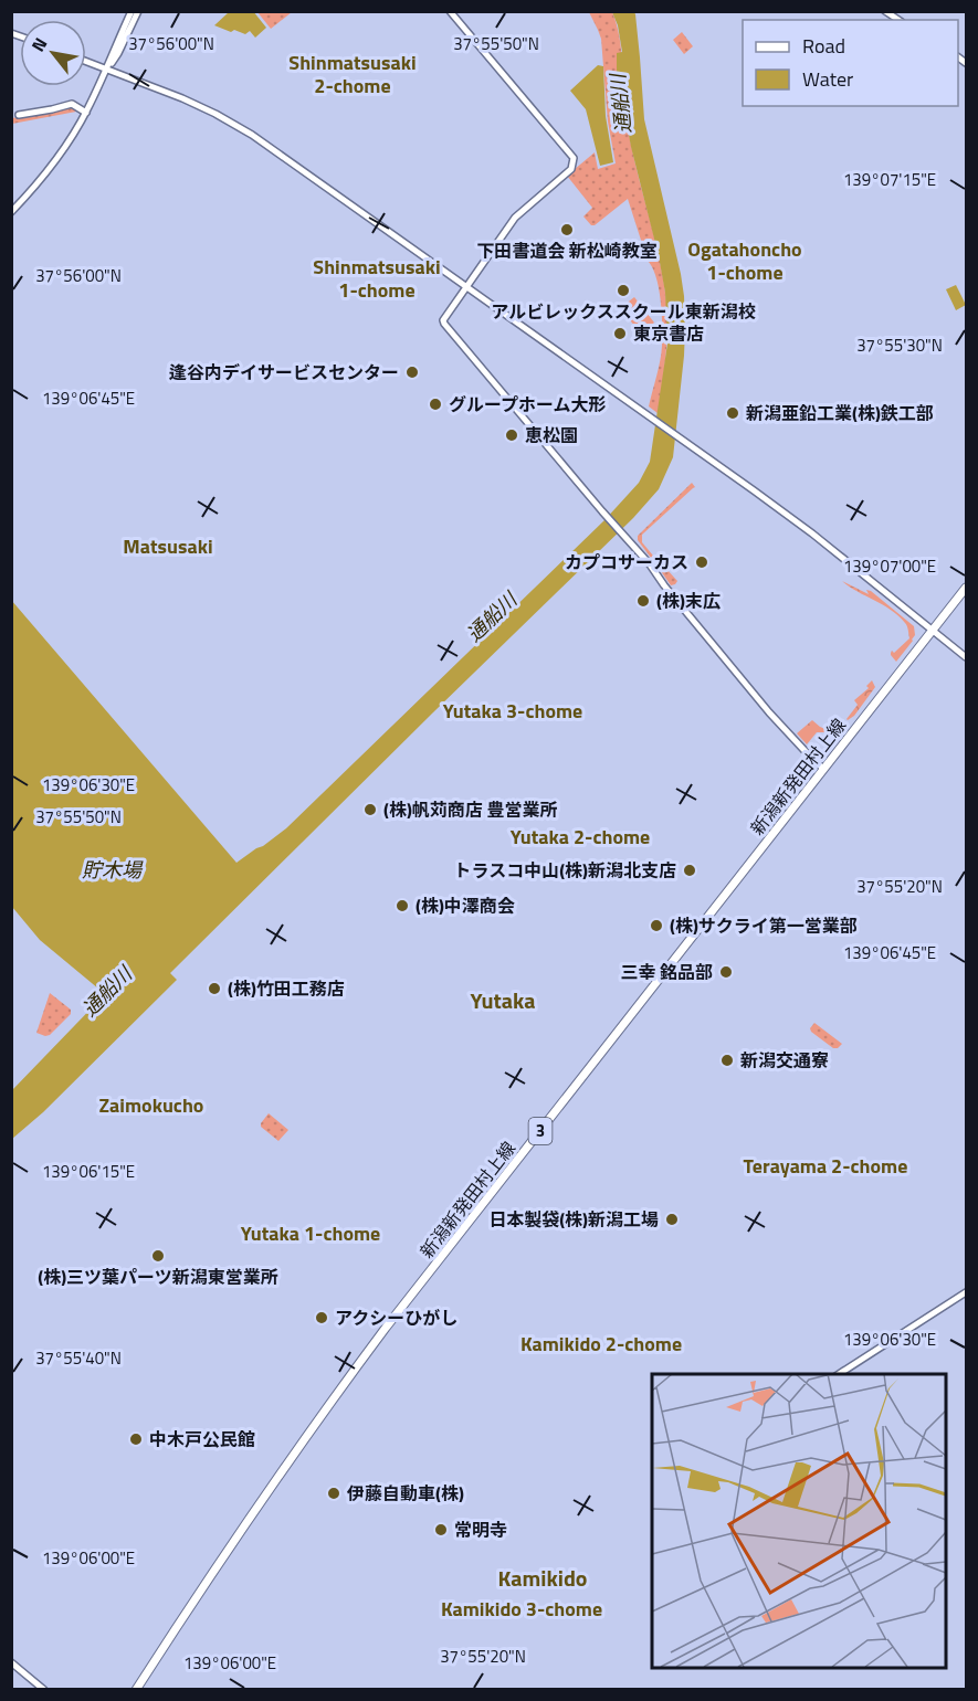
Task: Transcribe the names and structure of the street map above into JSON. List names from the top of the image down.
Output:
{
  "streets": {
    "main road": ["新潟新発田村上線", "3"]
  },
  "districts": [
    "Shinmatsusaki 2-chome",
    "Ogatahoncho 1-chome",
    "Shinmatsusaki 1-chome",
    "Matsusaki",
    "Yutaka 3-chome",
    "Yutaka 2-chome",
    "Yutaka",
    "Zaimokucho",
    "Terayama 2-chome",
    "Yutaka 1-chome",
    "Kamikido 2-chome",
    "Kamikido",
    "Kamikido 3-chome"
  ],
  "water": ["通船川", "貯木場"],
  "places": [
    "下田書道会 新松崎教室",
    "アルビレックススクール東新潟校",
    "東京書店",
    "逢谷内デイサービスセンター",
    "グループホーム大形",
    "新潟亜鉛工業(株)鉄工部",
    "恵松園",
    "カプコサーカス",
    "(株)末広",
    "(株)帆苅商店 豊営業所",
    "トラスコ中山(株)新潟北支店",
    "(株)中澤商会",
    "(株)サクライ第一営業部",
    "三幸 銘品部",
    "(株)竹田工務店",
    "新潟交通寮",
    "日本製袋(株)新潟工場",
    "(株)三ツ葉パーツ新潟東営業所",
    "アクシーひがし",
    "中木戸公民館",
    "伊藤自動車(株)",
    "常明寺"
  ],
  "legend": ["Road", "Water"],
  "north": "top left",
  "coordinates": [
    "37°55'50\"N",
    "37°56'00\"N",
    "139°07'15\"E",
    "37°55'30\"N",
    "139°06'45\"E",
    "139°07'00\"E",
    "139°06'30\"E",
    "37°55'20\"N",
    "139°06'15\"E",
    "37°55'40\"N",
    "139°06'00\"E"
  ]
}
